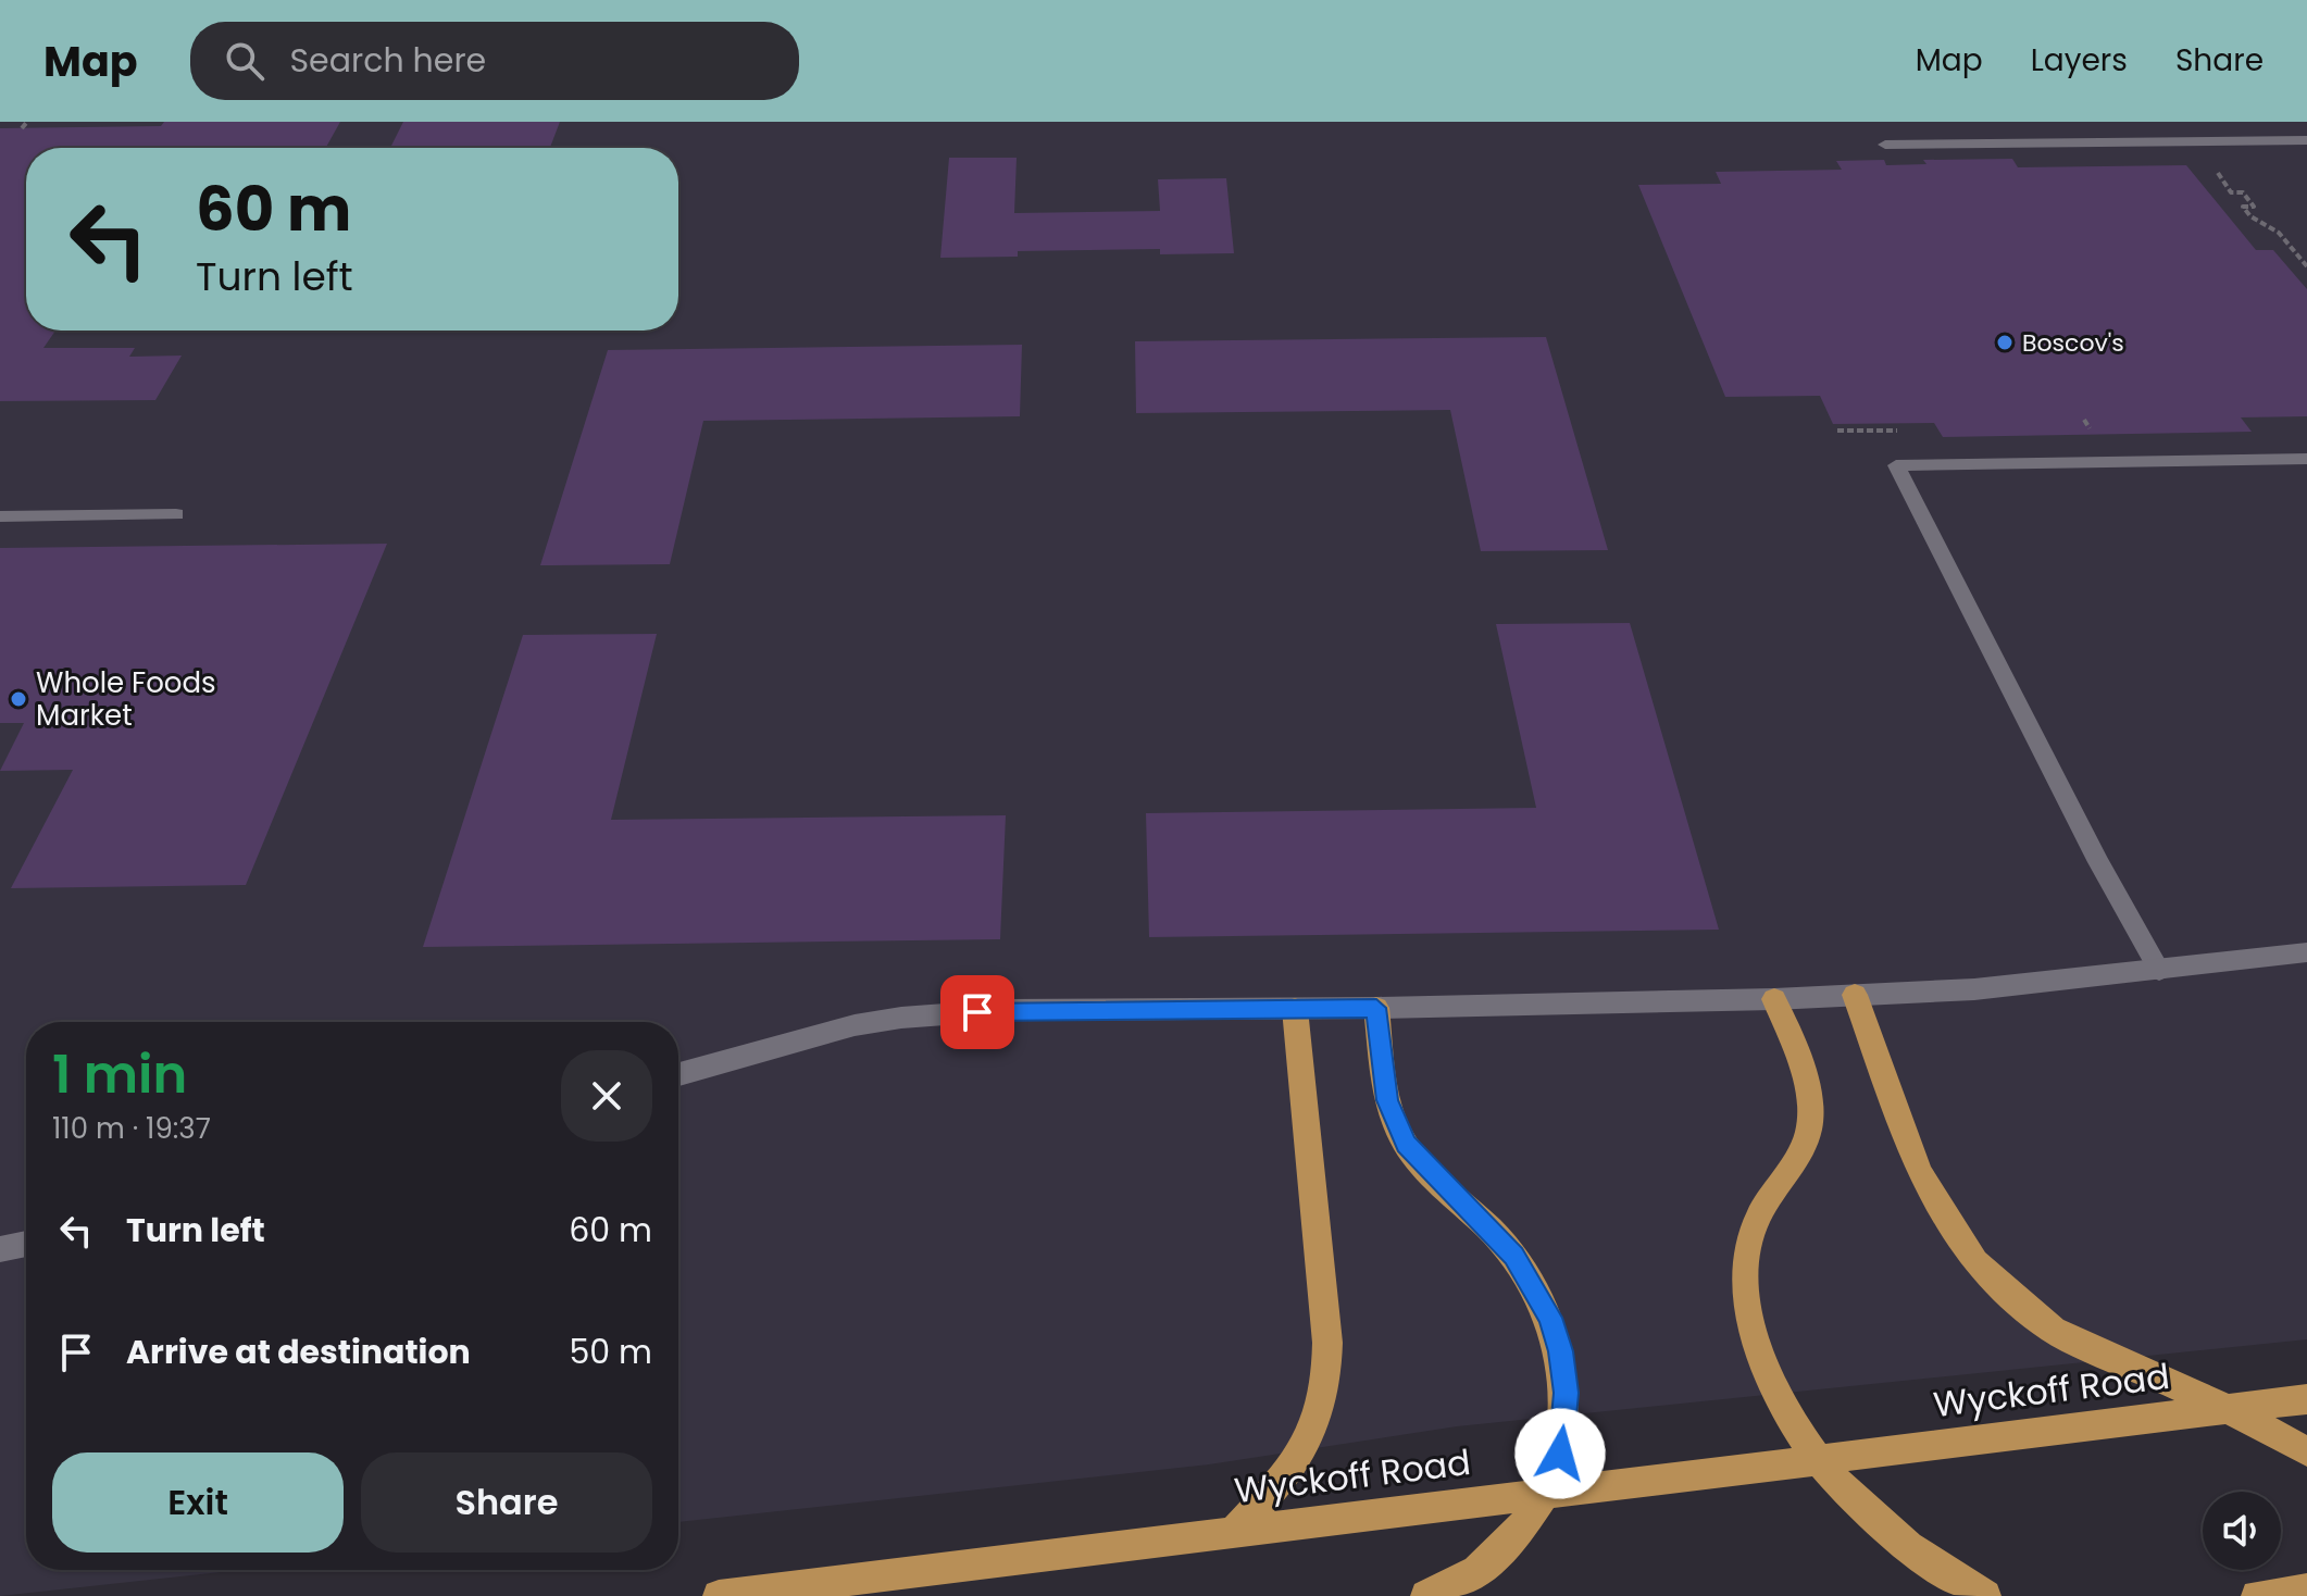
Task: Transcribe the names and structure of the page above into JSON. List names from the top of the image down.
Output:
{
  "streets": {
    "main road": ["Wyckoff Road"]
  },
  "places": ["Boscov's", "Whole Foods Market"],
  "page": {
    "header": "Map",
    "search": "Search here",
    "nav": ["Map", "Layers", "Share"],
    "turn": ["60 m", "Turn left"],
    "heading": ["1 min", "110 m · 19:37"],
    "list": [
      {
        "name": "Turn left",
        "value": "60 m"
      },
      {
        "name": "Arrive at destination",
        "value": "50 m"
      }
    ],
    "buttons": ["Exit", "Share"]
  }
}
